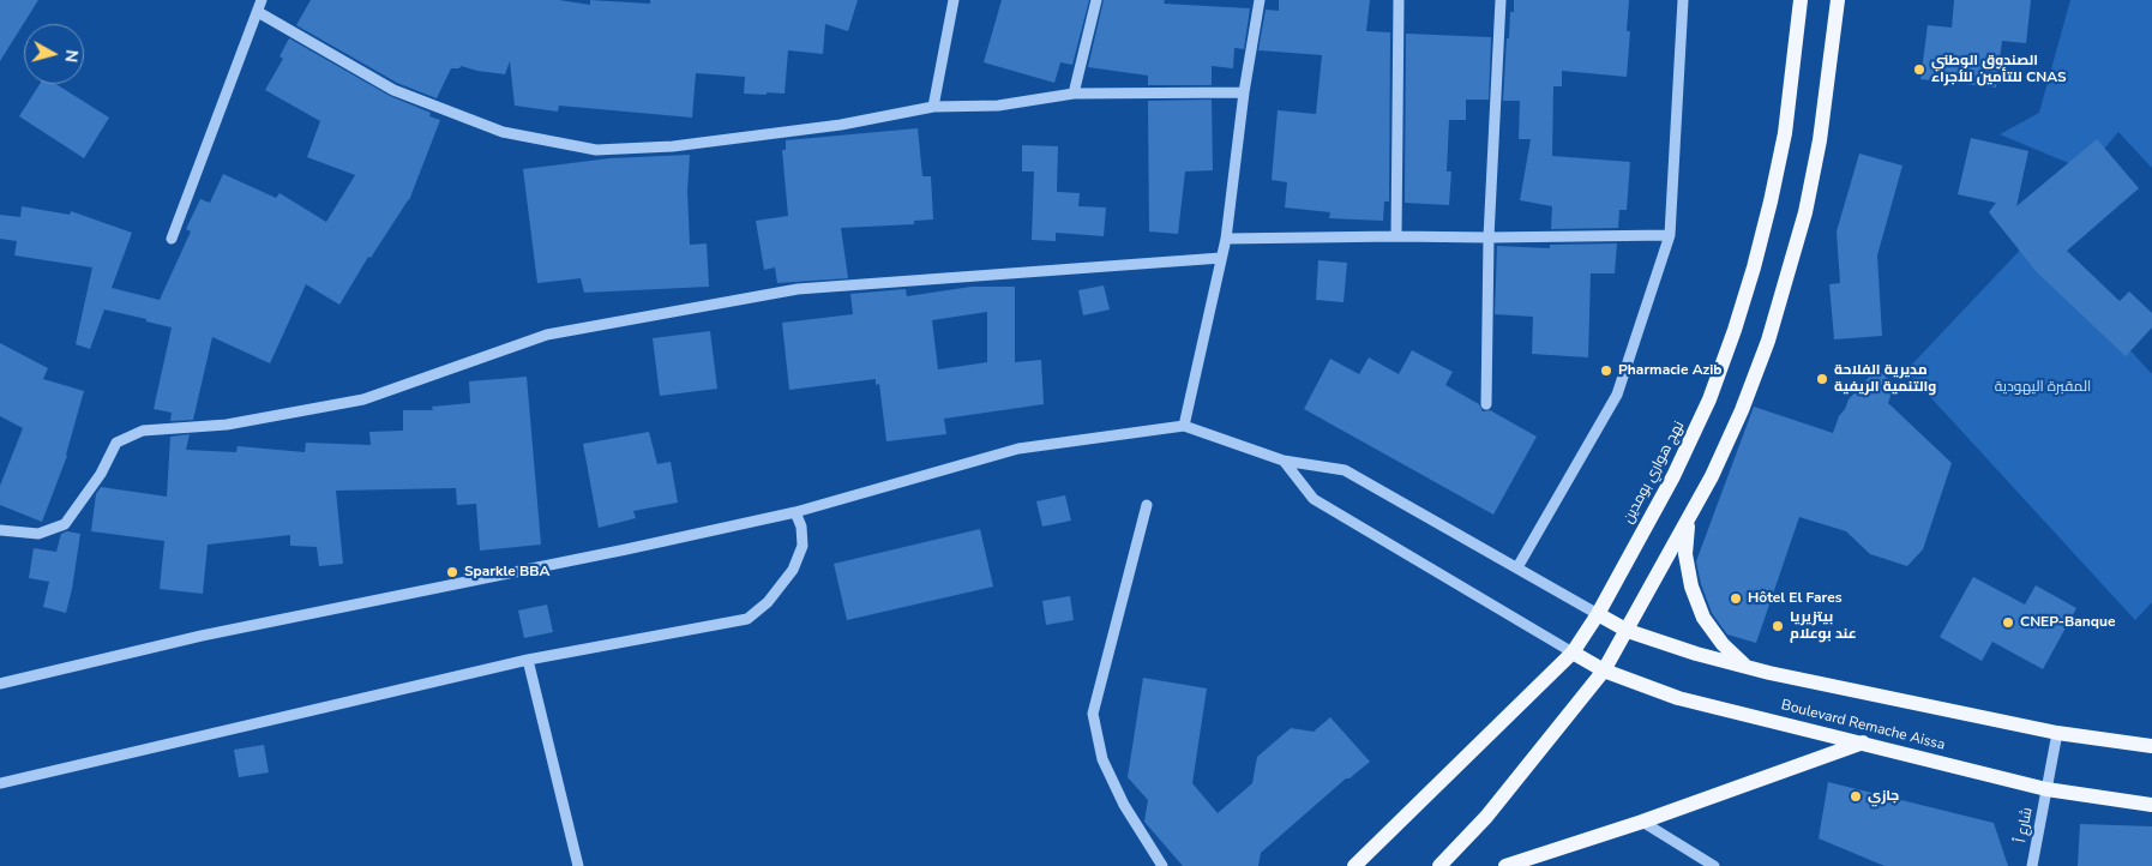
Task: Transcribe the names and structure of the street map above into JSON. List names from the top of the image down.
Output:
{
  "streets": {
    "main road": ["نهج هواري بومدين", "Boulevard Remache Aissa"],
    "street": ["شارع أ"]
  },
  "crossings": [
    ["نهج هواري بومدين", "Boulevard Remache Aissa"],
    ["Boulevard Remache Aissa", "شارع أ"]
  ],
  "parks": ["المقبرة اليهودية"],
  "places": [
    "الصندوق الوطني للتأمين للأجراء CNAS",
    "Pharmacie Azib",
    "مديرية الفلاحة والتنمية الريفية",
    "Sparkle BBA",
    "Hôtel El Fares",
    "CNEP-Banque",
    "بيتزيريا عند بوعلام",
    "جازي"
  ],
  "north": "right"
}
